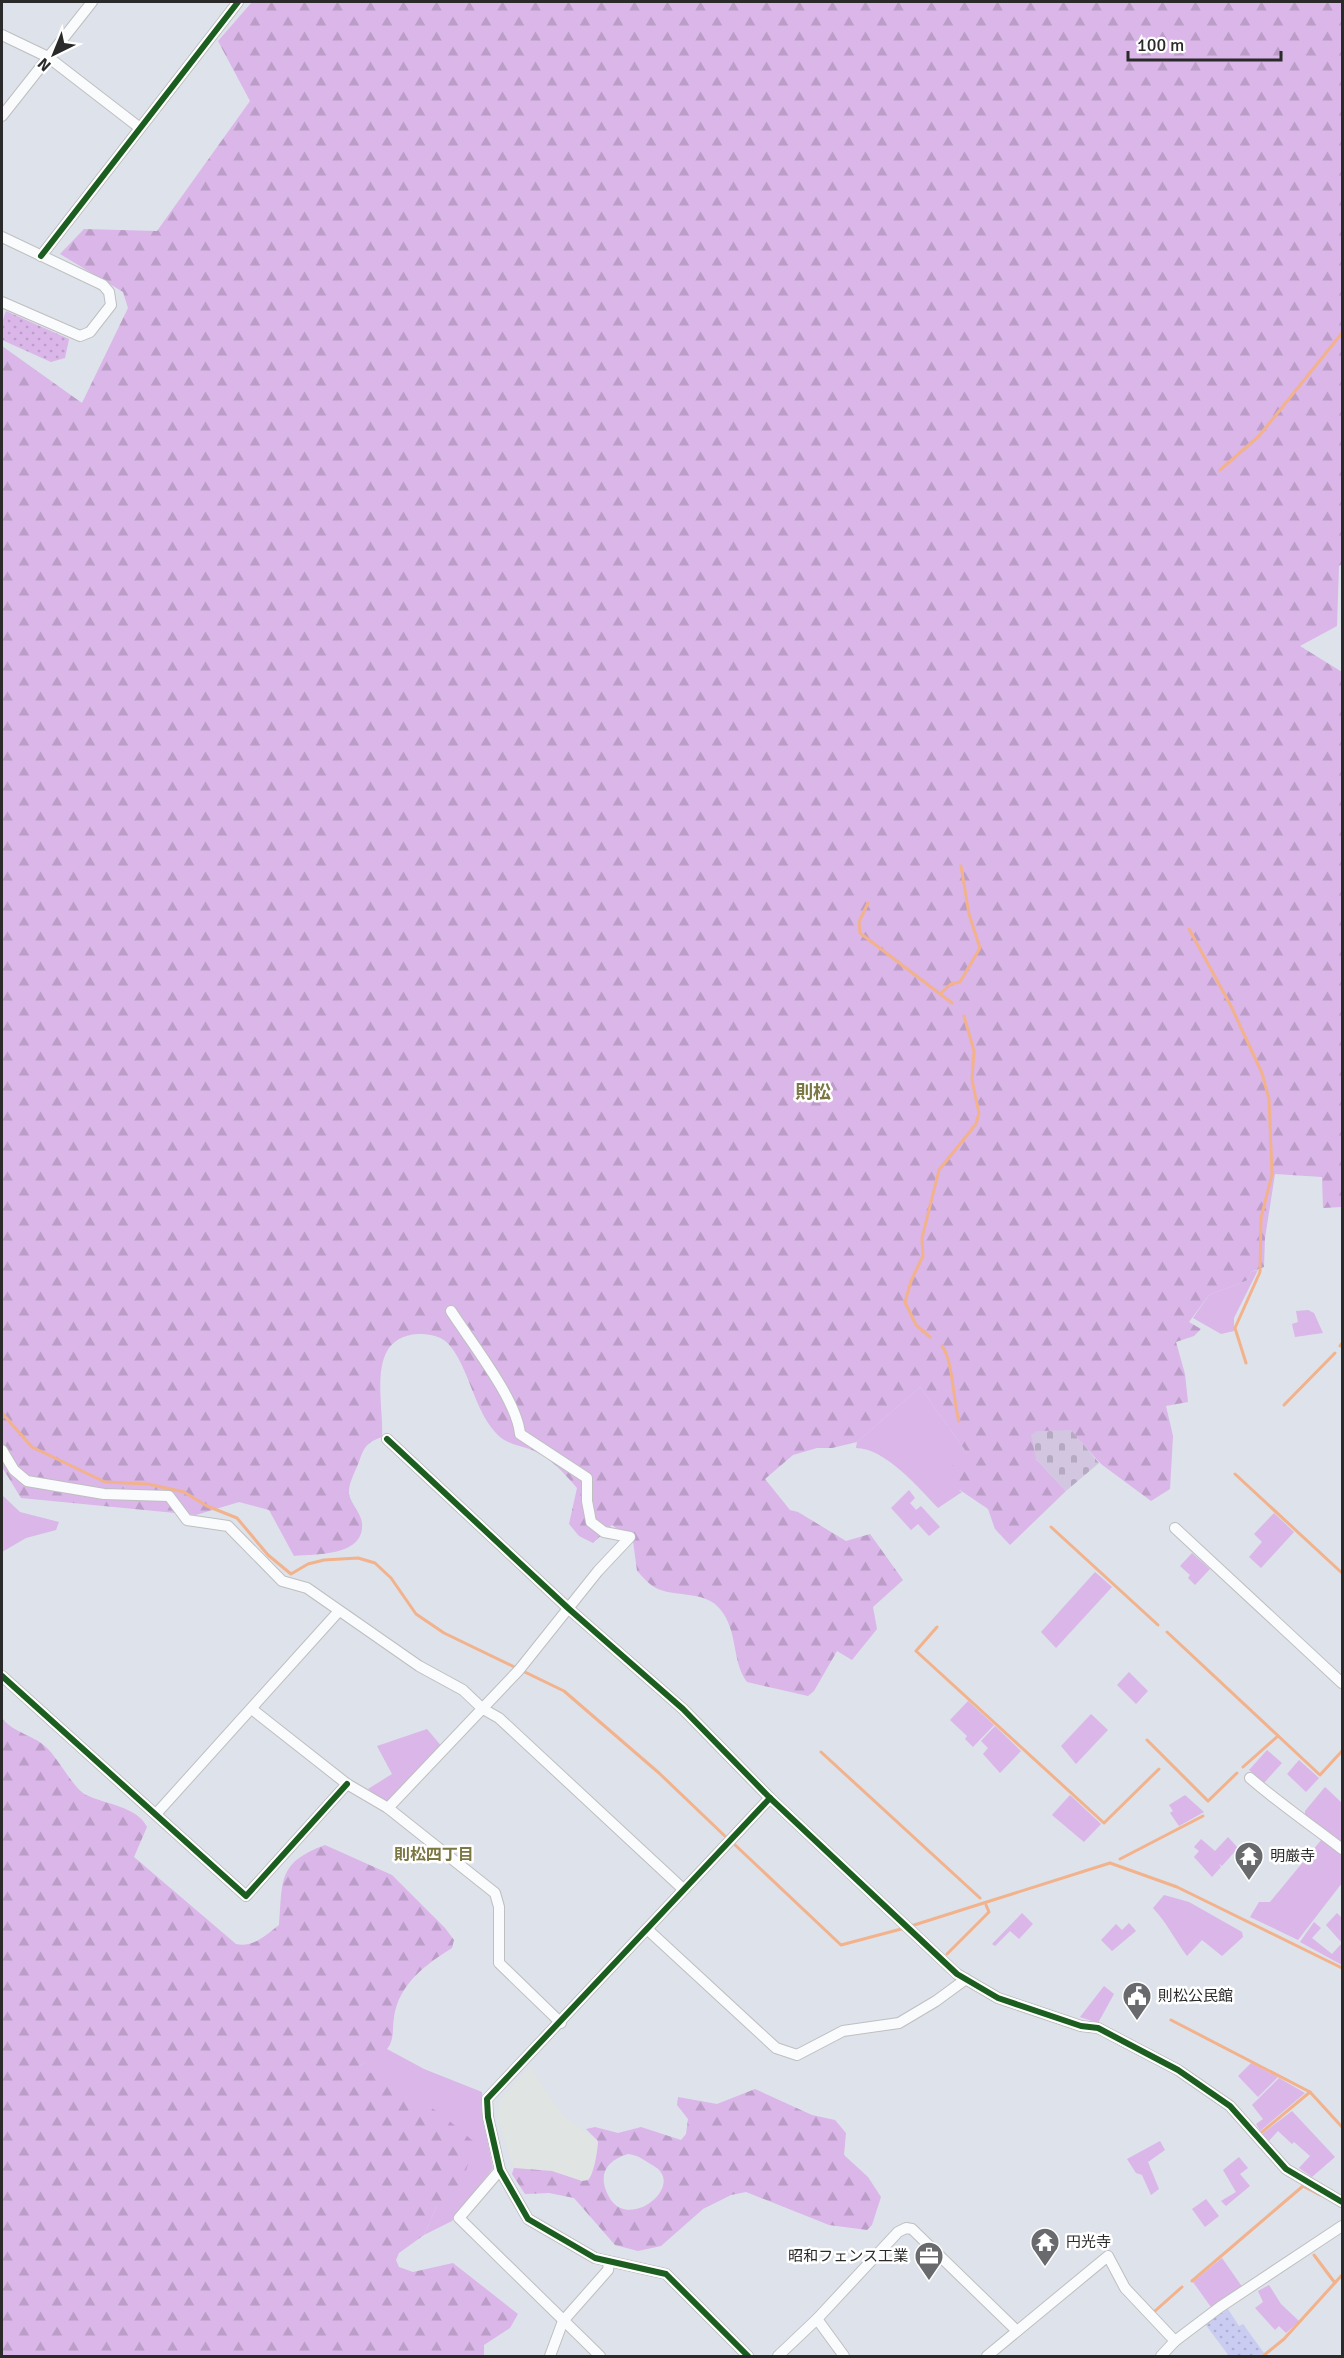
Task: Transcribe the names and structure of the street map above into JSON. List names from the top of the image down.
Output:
{
  "districts": ["則松", "則松四丁目"],
  "places": {
    "temple": ["明厳寺", "円光寺"],
    "public building": ["則松公民館"],
    "office": ["昭和フェンス工業"]
  },
  "scale_bar": "100 m",
  "north": "bottom left"
}
